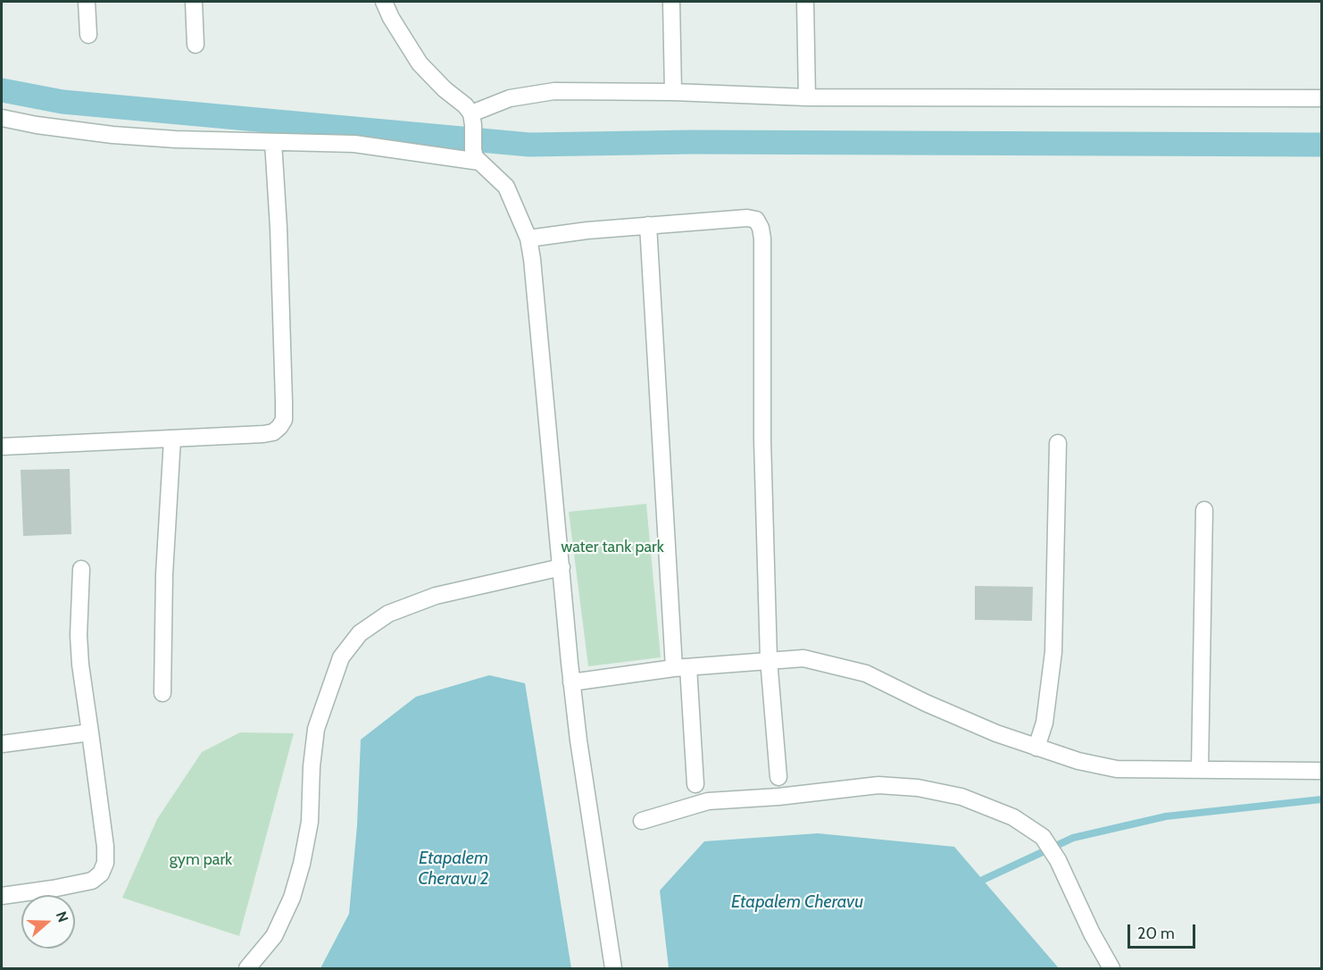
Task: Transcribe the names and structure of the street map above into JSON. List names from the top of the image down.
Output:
{
  "water": ["Etapalem Cheravu 2", "Etapalem Cheravu"],
  "parks": ["water tank park", "gym park"],
  "scale_bar": "20 m",
  "north": "right"
}
